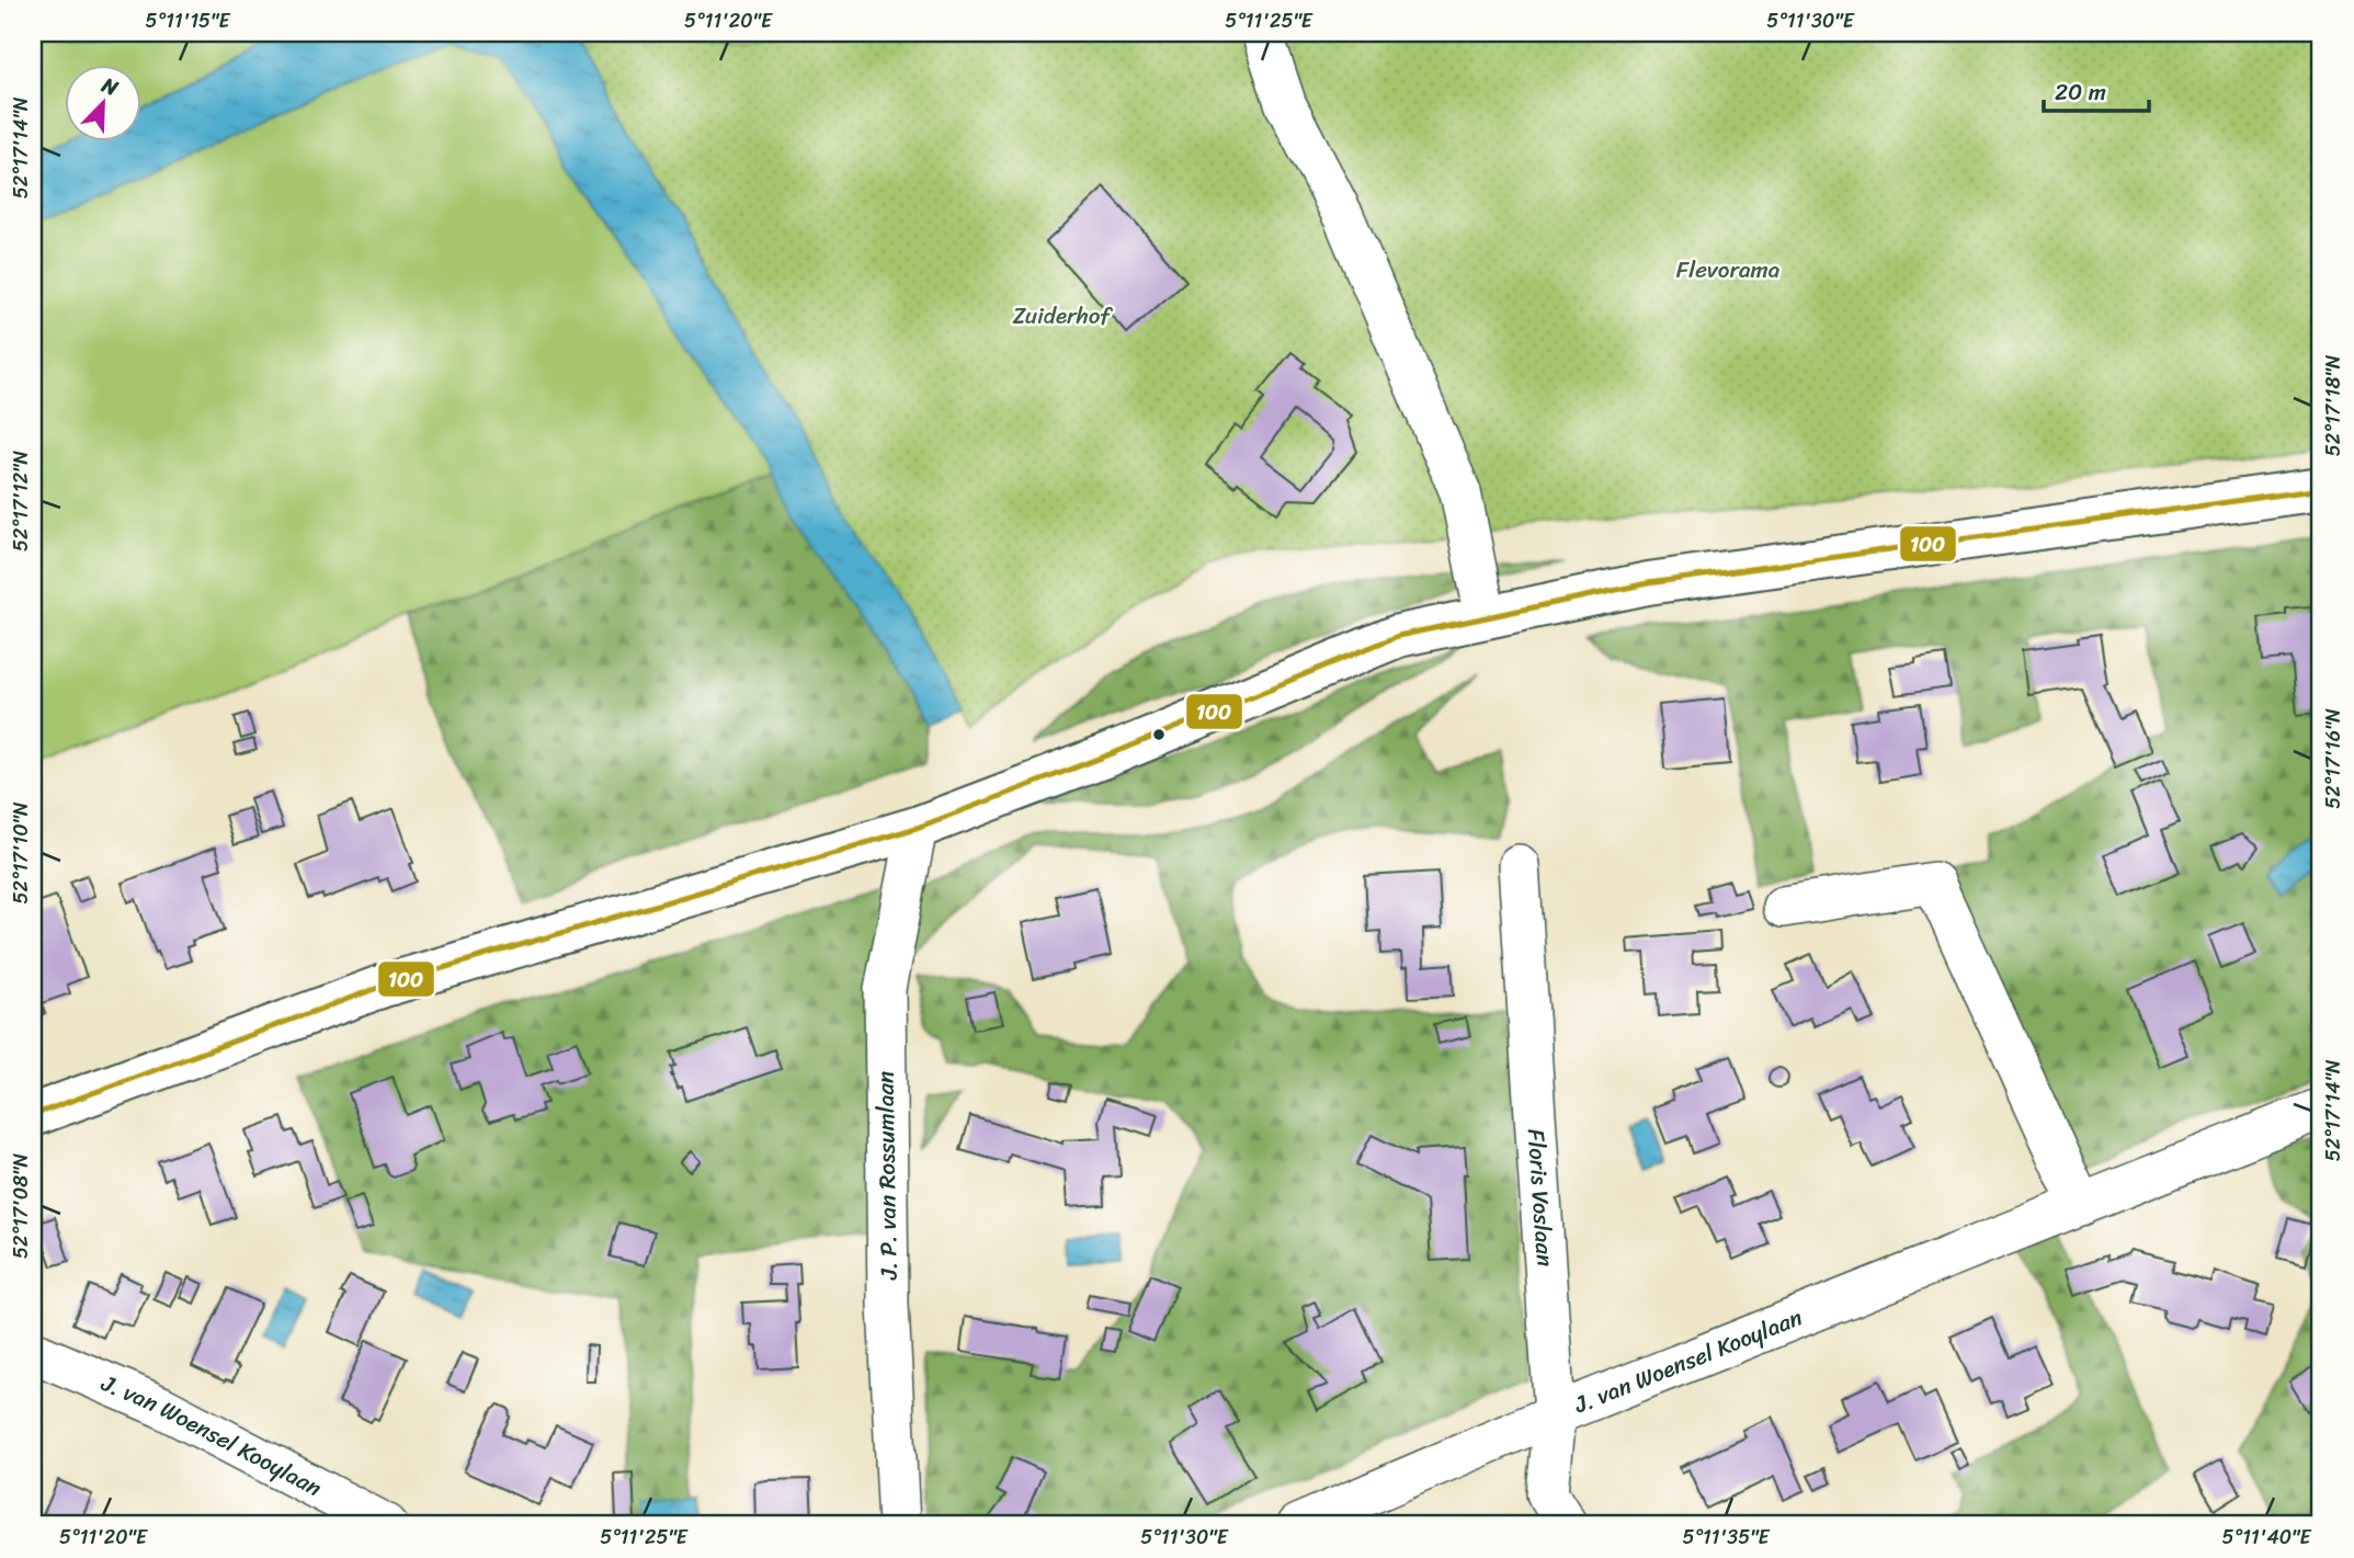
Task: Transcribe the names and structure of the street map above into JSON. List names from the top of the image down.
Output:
{
  "streets": {
    "street": ["J. P. van Rossumlaan", "Floris Voslaan", "J. van Woensel Kooylaan"]
  },
  "crossings": [
    ["Floris Voslaan", "J. van Woensel Kooylaan"]
  ],
  "parks": ["Flevorama", "Zuiderhof"],
  "lines": ["transit line 100"],
  "scale_bar": "20 m",
  "north": "top right",
  "coordinates": [
    "5°11'15\"E",
    "5°11'20\"E",
    "5°11'25\"E",
    "5°11'30\"E",
    "52°17'14\"N",
    "52°17'18\"N",
    "52°17'12\"N",
    "52°17'16\"N",
    "52°17'10\"N",
    "52°17'08\"N",
    "5°11'35\"E",
    "5°11'40\"E"
  ]
}
